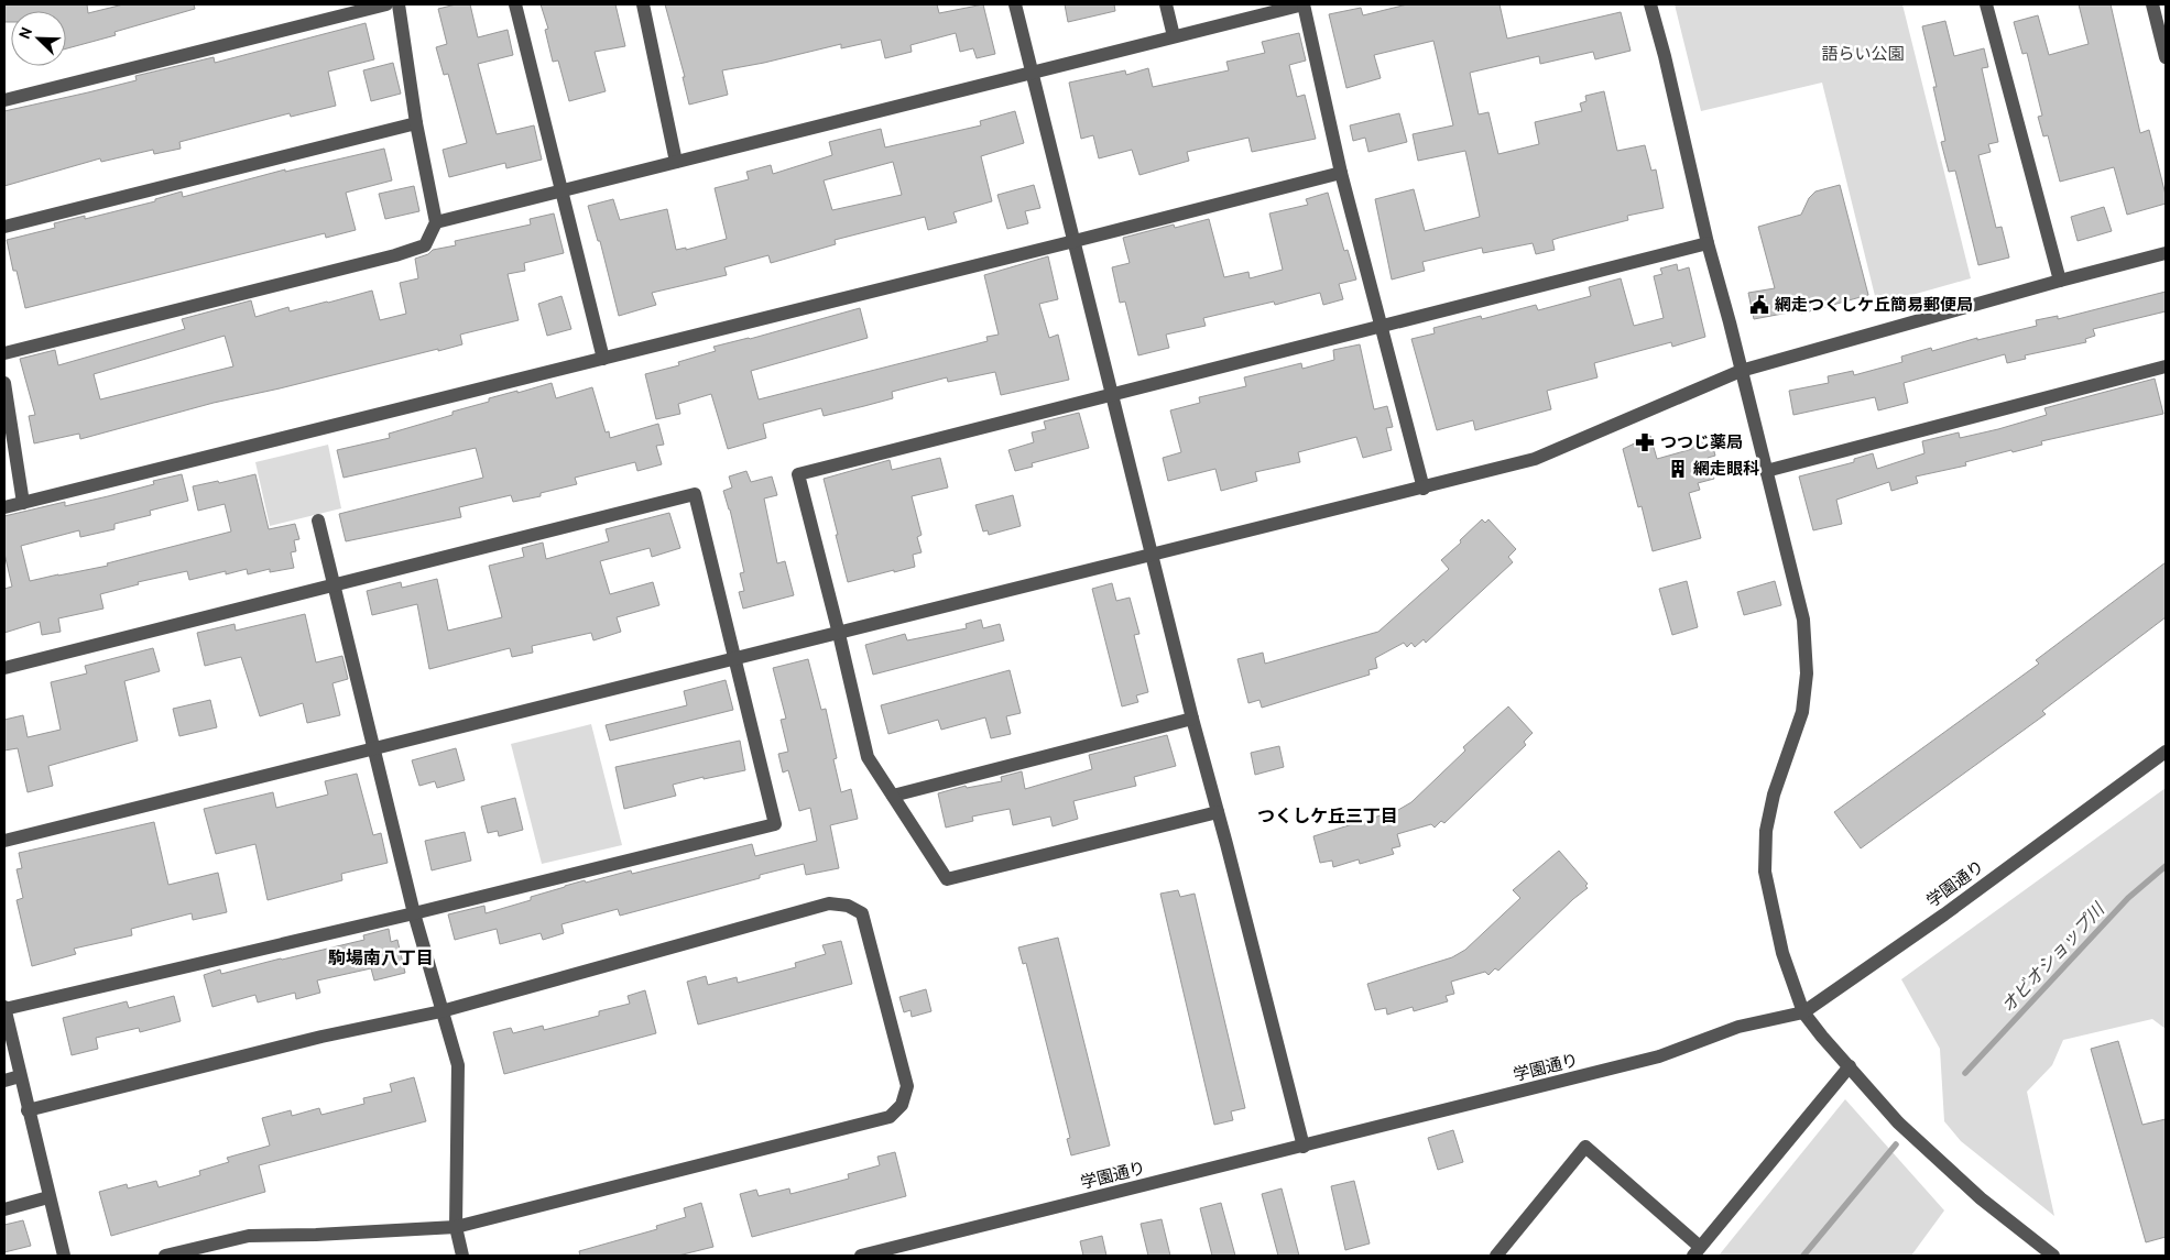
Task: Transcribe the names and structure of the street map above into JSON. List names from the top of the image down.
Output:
{
  "streets": {
    "street": ["学園通り"]
  },
  "districts": ["つくしケ丘三丁目", "駒場南八丁目"],
  "water": ["オビオショップ川"],
  "parks": ["語らい公園"],
  "places": {
    "public building": ["網走つくしケ丘簡易郵便局"],
    "pharmacy": ["つつじ薬局"],
    "building": ["網走眼科"]
  },
  "north": "top left"
}
